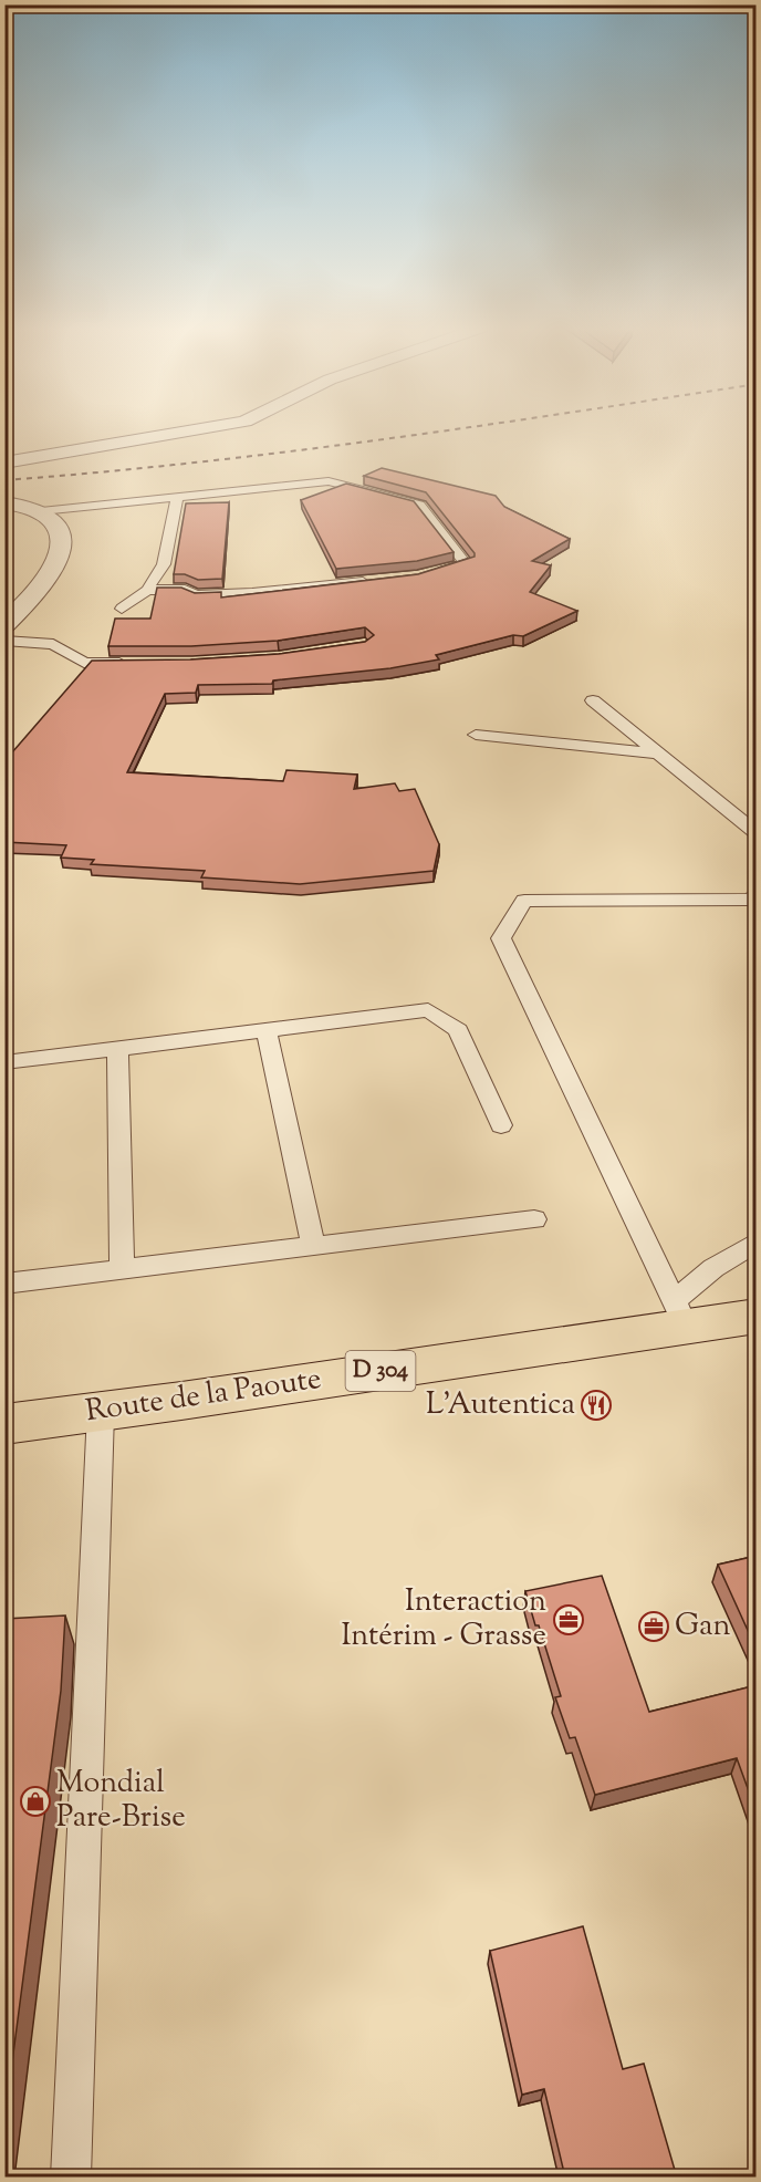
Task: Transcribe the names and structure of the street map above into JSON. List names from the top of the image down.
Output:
{
  "streets": {
    "main road": ["D 304", "Route de la Paoute"]
  },
  "places": {
    "restaurant": ["L'Autentica"],
    "office": ["Interaction Intérim - Grasse", "Gan"],
    "shop": ["Mondial Pare-Brise"]
  }
}
